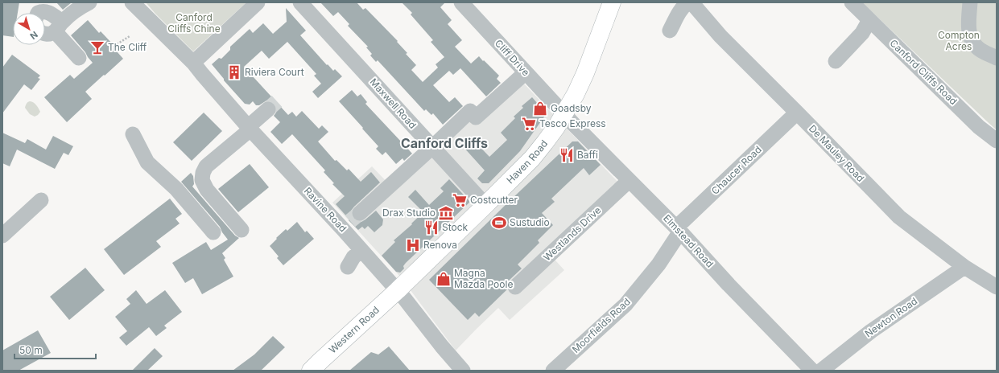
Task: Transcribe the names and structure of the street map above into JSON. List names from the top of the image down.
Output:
{
  "streets": {
    "main road": ["Haven Road", "Western Road"],
    "street": [
      "Cliff Drive",
      "Canford Cliffs Road",
      "Maxwell Road",
      "De Mauley Road",
      "Chaucer Road",
      "Ravine Road",
      "Westlands Drive",
      "Elmstead Road",
      "Newton Road",
      "Moorfields Road"
    ]
  },
  "crossings": [
    ["Cliff Drive", "Haven Road"],
    ["Cliff Drive", "Elmstead Road"],
    ["Maxwell Road", "Haven Road"],
    ["De Mauley Road", "Chaucer Road"],
    ["De Mauley Road", "Newton Road"],
    ["Haven Road", "Ravine Road"],
    ["Haven Road", "Elmstead Road"],
    ["Haven Road", "Western Road"],
    ["Chaucer Road", "Elmstead Road"],
    ["Chaucer Road", "Moorfields Road"],
    ["Ravine Road", "Western Road"],
    ["Westlands Drive", "Elmstead Road"],
    ["Elmstead Road", "Moorfields Road"]
  ],
  "districts": ["Canford Cliffs"],
  "parks": ["Canford Cliffs Chine", "Compton Acres"],
  "places": {
    "bar": ["The Cliff"],
    "building": ["Riviera Court"],
    "shop": ["Goadsby", "Magna Mazda Poole"],
    "supermarket": ["Tesco Express", "Costcutter"],
    "restaurant": ["Baffi", "Stock"],
    "museum": ["Drax Studio"],
    "sports": ["Sustudio"],
    "hospital": ["Renova"]
  },
  "scale_bar": "50 m",
  "north": "bottom right"
}
